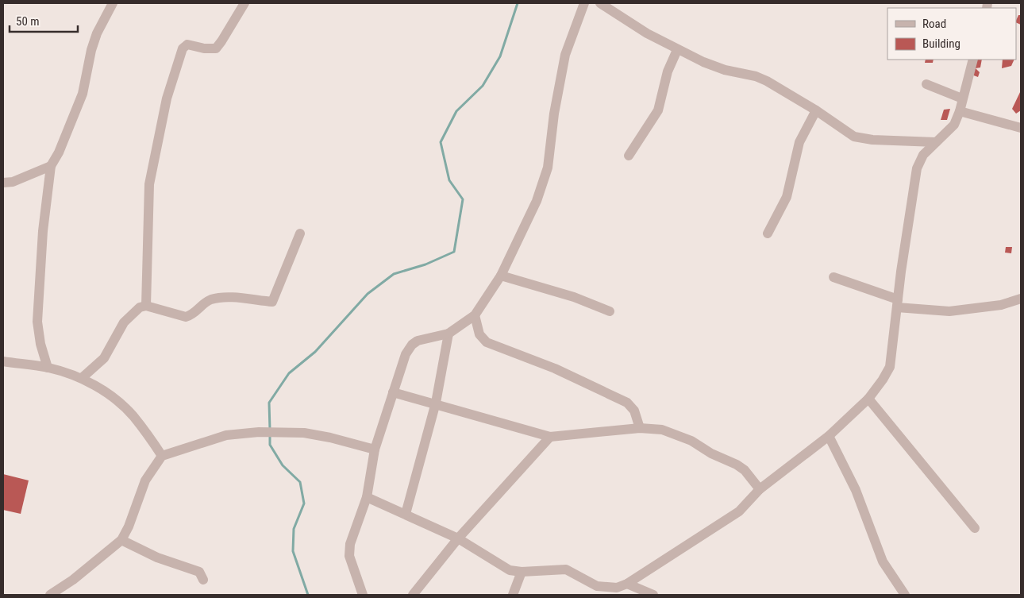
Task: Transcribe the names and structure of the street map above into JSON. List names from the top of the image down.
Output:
{
  "legend": ["Road", "Building"],
  "scale_bar": "50 m"
}
